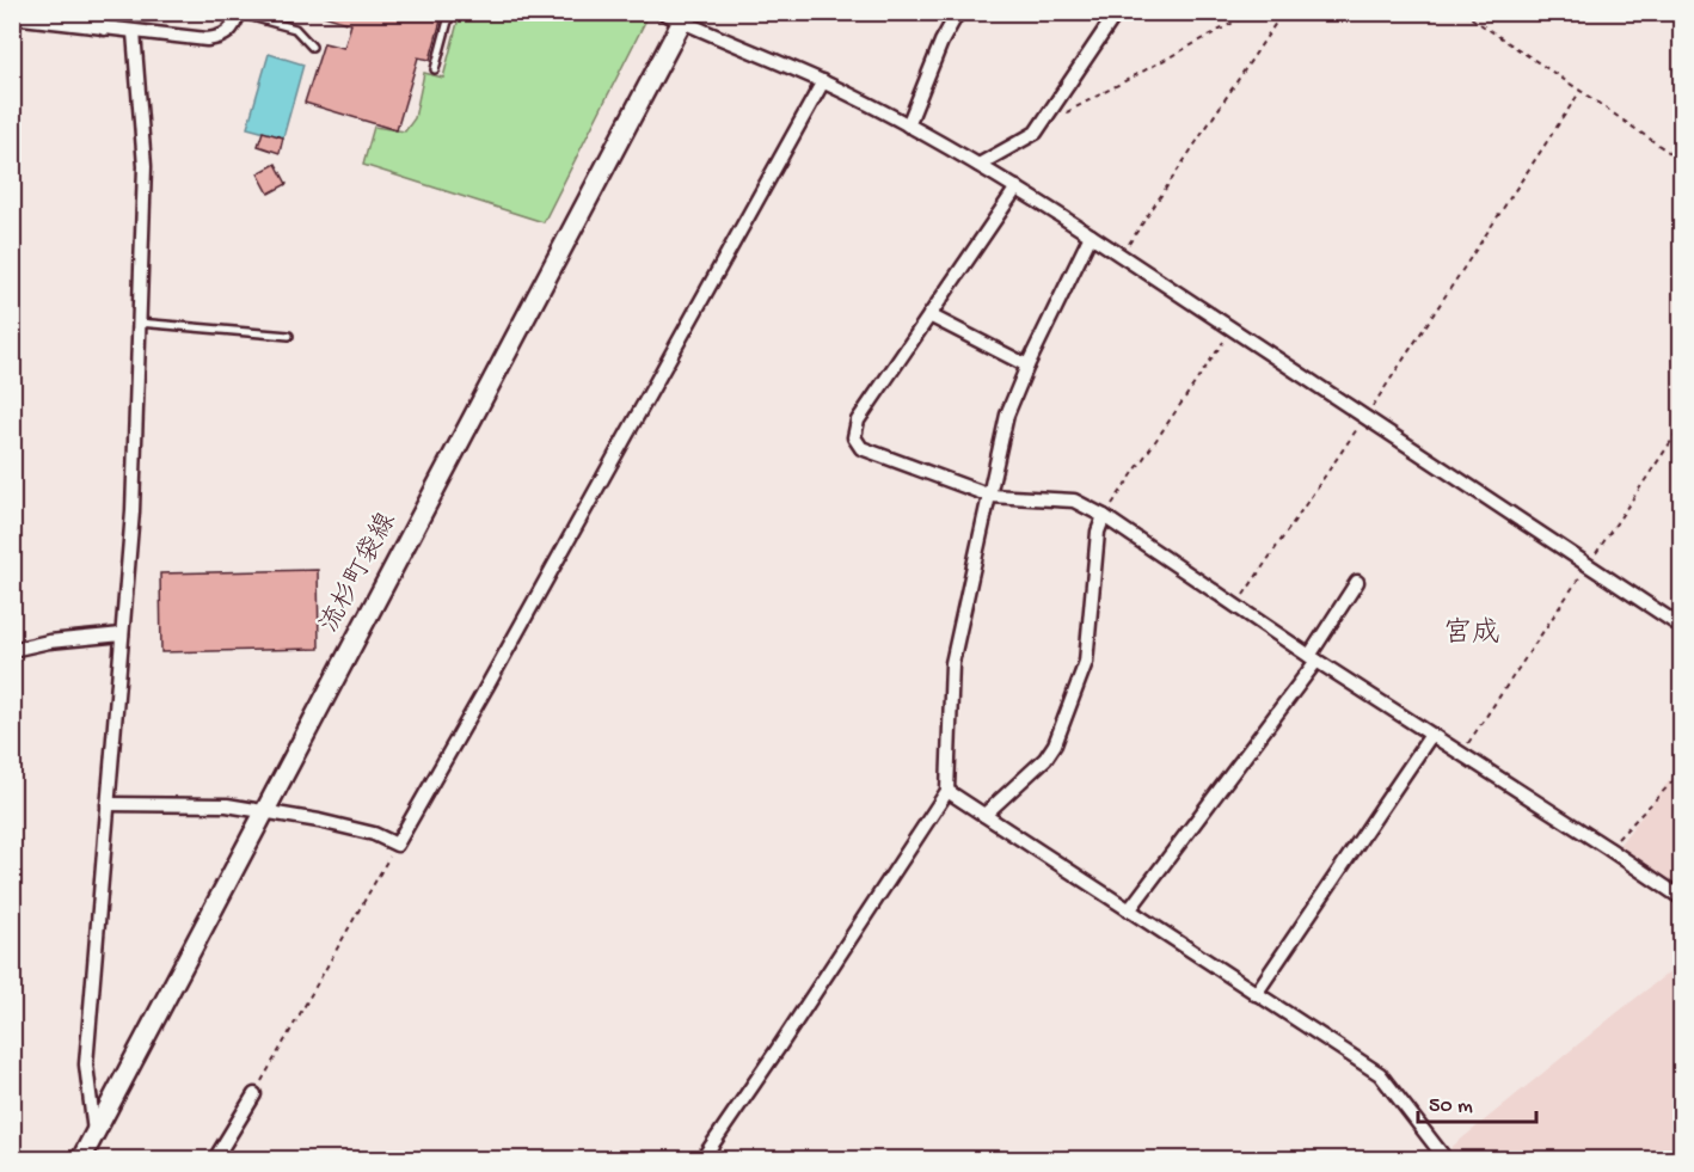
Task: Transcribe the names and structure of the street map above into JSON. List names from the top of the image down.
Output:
{
  "streets": {
    "main road": ["流杉町袋線"]
  },
  "districts": ["宮成"],
  "scale_bar": "50 m"
}
